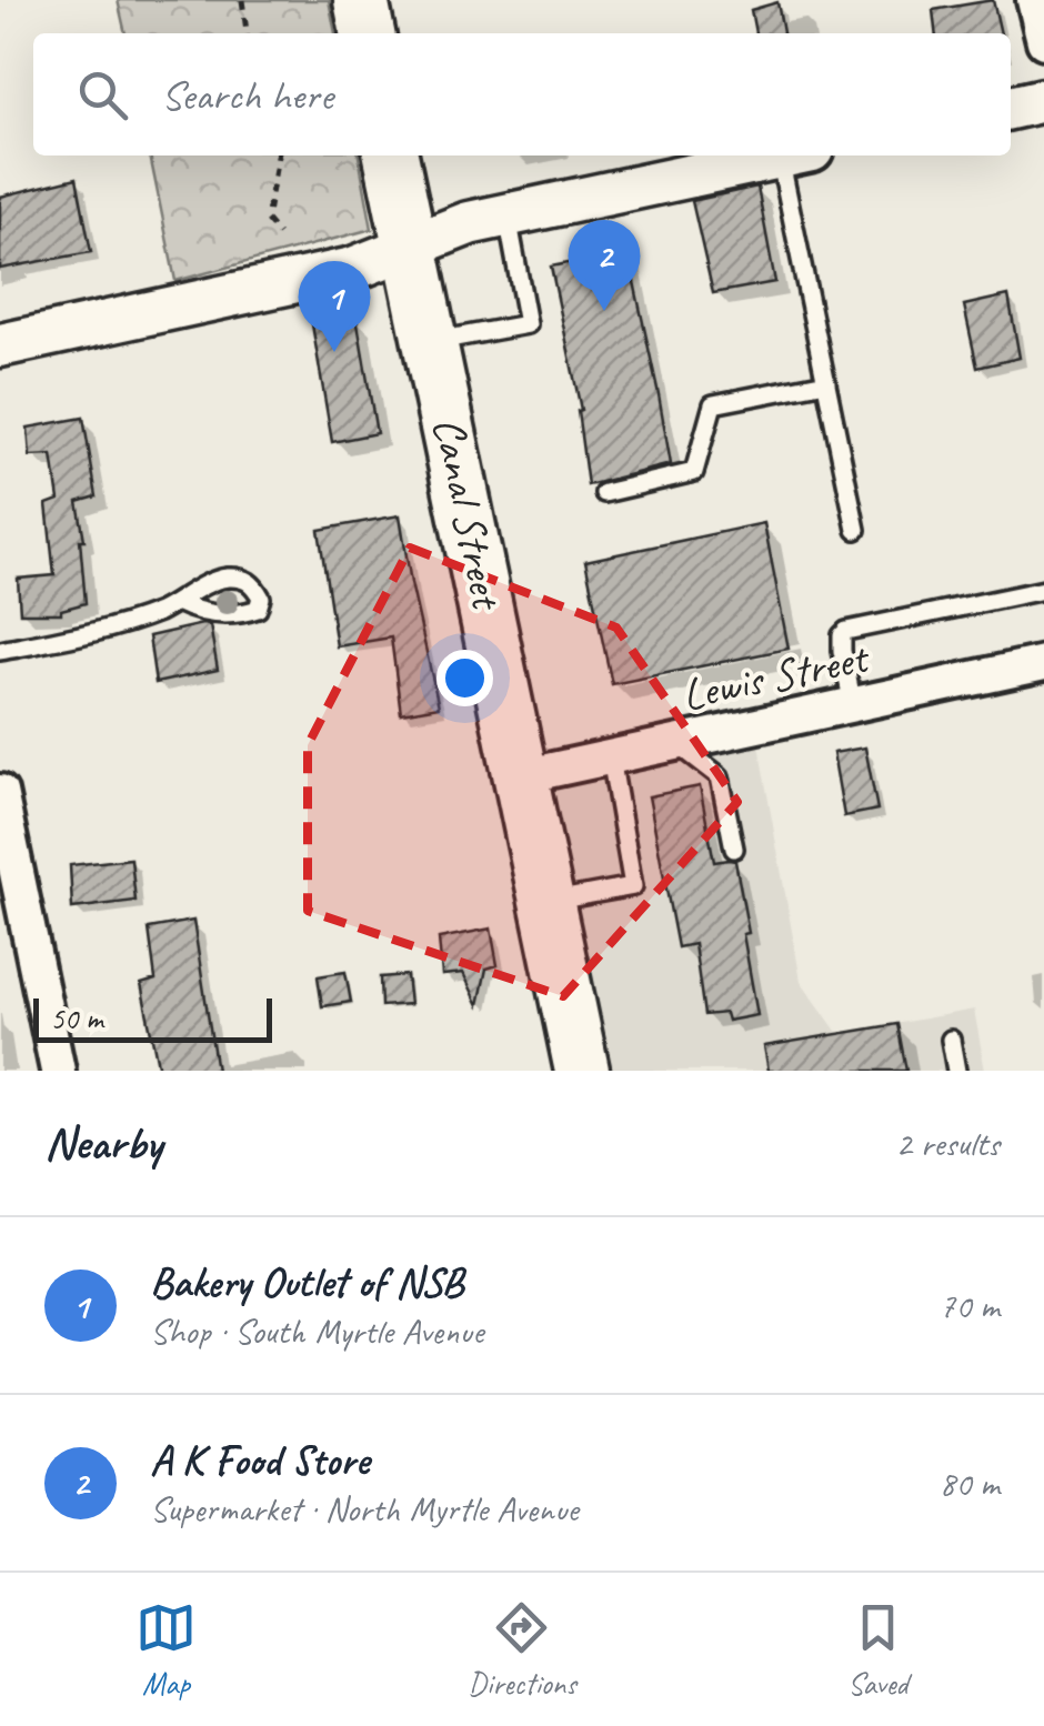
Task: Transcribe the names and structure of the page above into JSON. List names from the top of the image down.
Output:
{
  "streets": {
    "main road": ["Canal Street"],
    "street": ["Lewis Street"]
  },
  "crossings": [
    ["Canal Street", "Lewis Street"]
  ],
  "scale_bar": "50 m",
  "page": {
    "search": "Search here",
    "pins": ["2", "1"],
    "scale": "50 m",
    "heading": ["Nearby", "2 results"],
    "list": [
      {
        "mark": "1",
        "name": "Bakery Outlet of NSB",
        "note": "Shop · South Myrtle Avenue",
        "value": "70 m"
      },
      {
        "mark": "2",
        "name": "A K Food Store",
        "note": "Supermarket · North Myrtle Avenue",
        "value": "80 m"
      }
    ],
    "nav": ["Map", "Directions", "Saved"]
  }
}
